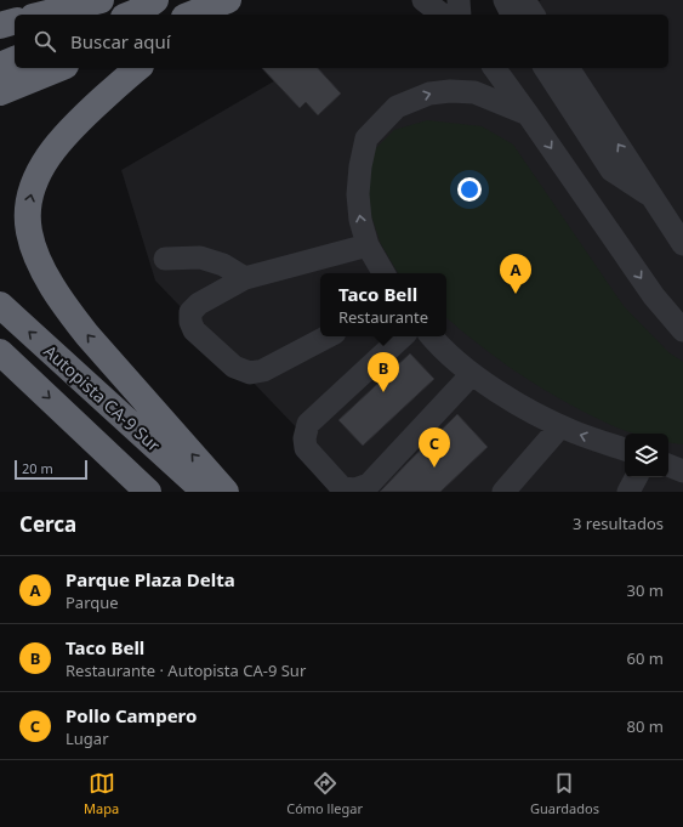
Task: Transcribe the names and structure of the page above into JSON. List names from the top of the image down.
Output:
{
  "streets": {
    "highway": ["Autopista CA-9 Sur"]
  },
  "scale_bar": "20 m",
  "page": {
    "search": "Buscar aquí",
    "pins": ["A", "B", "C"],
    "popup": ["Taco Bell", "Restaurante"],
    "scale": "20 m",
    "heading": ["Cerca", "3 resultados"],
    "list": [
      {
        "mark": "A",
        "name": "Parque Plaza Delta",
        "note": "Parque",
        "value": "30 m"
      },
      {
        "mark": "B",
        "name": "Taco Bell",
        "note": "Restaurante · Autopista CA-9 Sur",
        "value": "60 m"
      },
      {
        "mark": "C",
        "name": "Pollo Campero",
        "note": "Lugar",
        "value": "80 m"
      }
    ],
    "nav": ["Mapa", "Cómo llegar", "Guardados"]
  }
}
